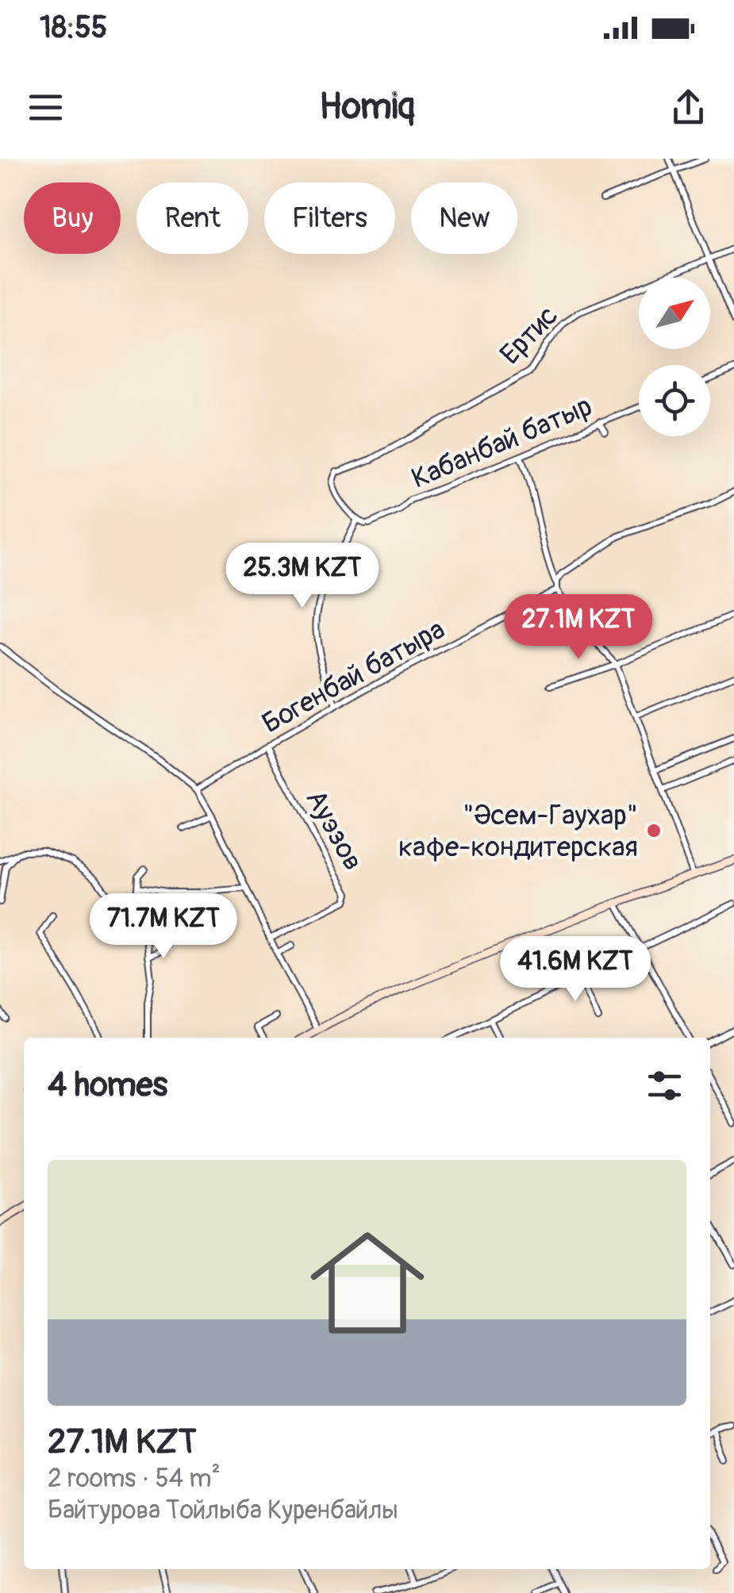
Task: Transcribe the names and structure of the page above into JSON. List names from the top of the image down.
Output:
{
  "streets": {
    "street": [
      "Ертис",
      "Кабанбай батыр",
      "Богенбай батыра",
      "Ауэзов"
    ]
  },
  "crossings": [
    ["Ертис", "Кабанбай батыр"],
    ["Богенбай батыра", "Ауэзов"]
  ],
  "places": ["\"Әсем-Гаухар\" кафе-кондитерская"],
  "north": "top right",
  "page": {
    "status": "18:55",
    "header": "Homiq",
    "chip": [
      "Buy",
      "Rent",
      "Filters",
      "New"
    ],
    "price": [
      "25.3M KZT",
      "27.1M KZT",
      "71.7M KZT",
      "41.6M KZT"
    ],
    "heading": "4 homes",
    "list": [
      {
        "name": "27.1M KZT",
        "note": "2 rooms · 54 m² · Байтурова Тойлыба Куренбайлы"
      }
    ]
  }
}
